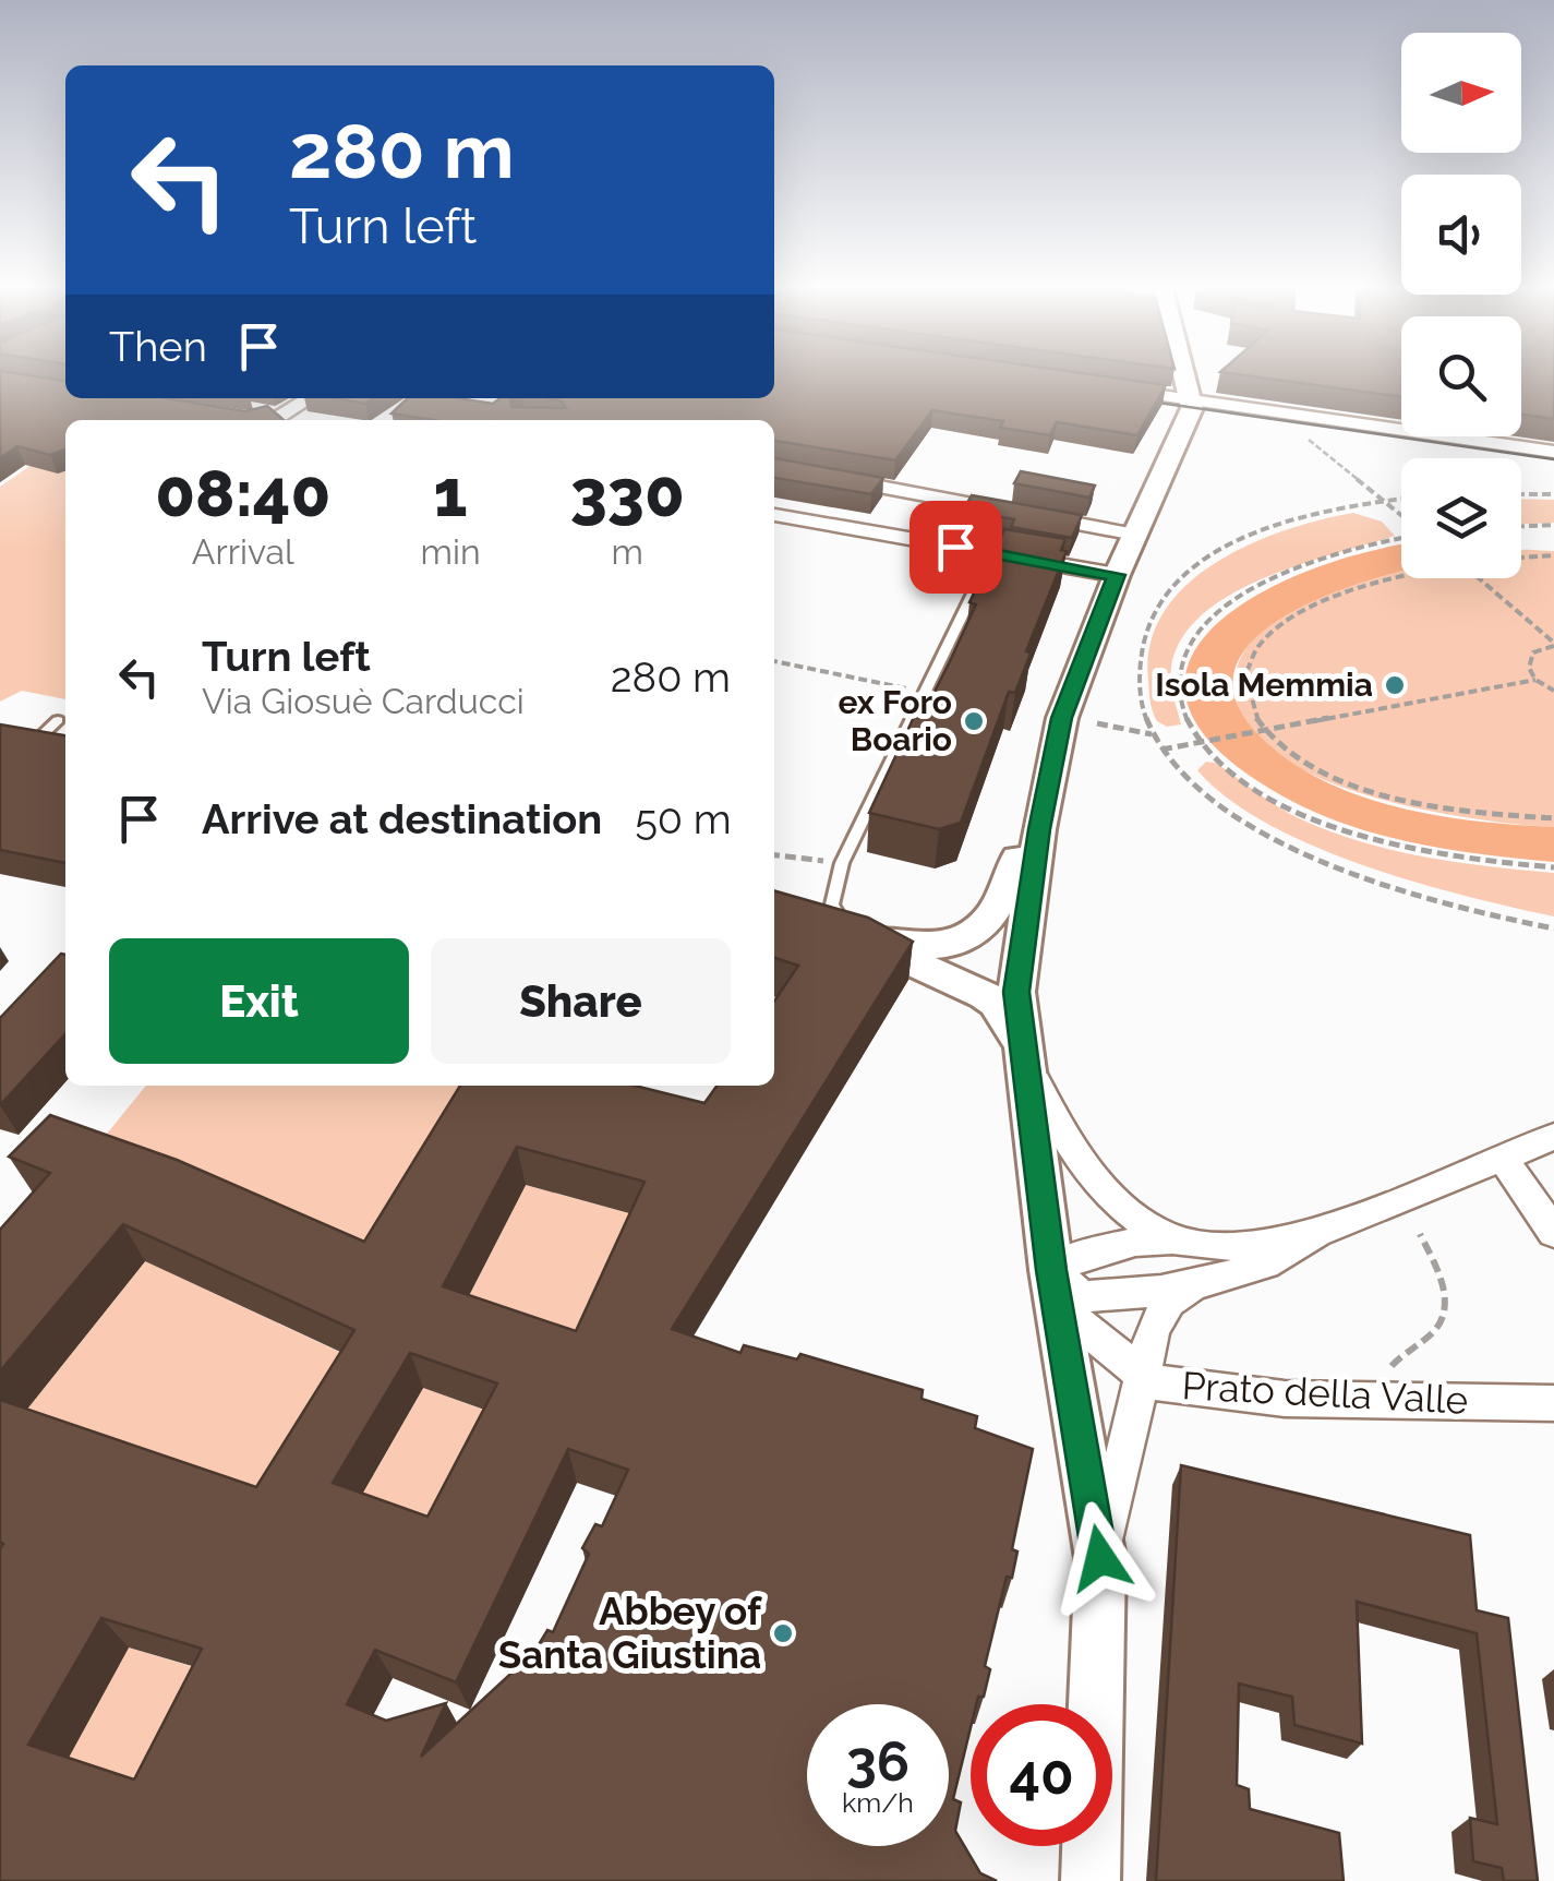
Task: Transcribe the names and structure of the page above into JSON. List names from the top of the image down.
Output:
{
  "streets": {
    "street": ["Prato della Valle"]
  },
  "places": ["Isola Memmia", "ex Foro Boario", "Abbey of Santa Giustina"],
  "north": "right",
  "page": {
    "turn": ["280 m", "Turn left"],
    "then": "Then",
    "eta": [
      "08:40",
      "Arrival",
      "1",
      "min",
      "330",
      "m"
    ],
    "list": [
      {
        "name": "Turn left",
        "note": "Via Giosuè Carducci",
        "value": "280 m"
      },
      {
        "name": "Arrive at destination",
        "value": "50 m"
      }
    ],
    "buttons": ["Exit", "Share"],
    "speed": "36 km/h",
    "limit": "40"
  }
}
